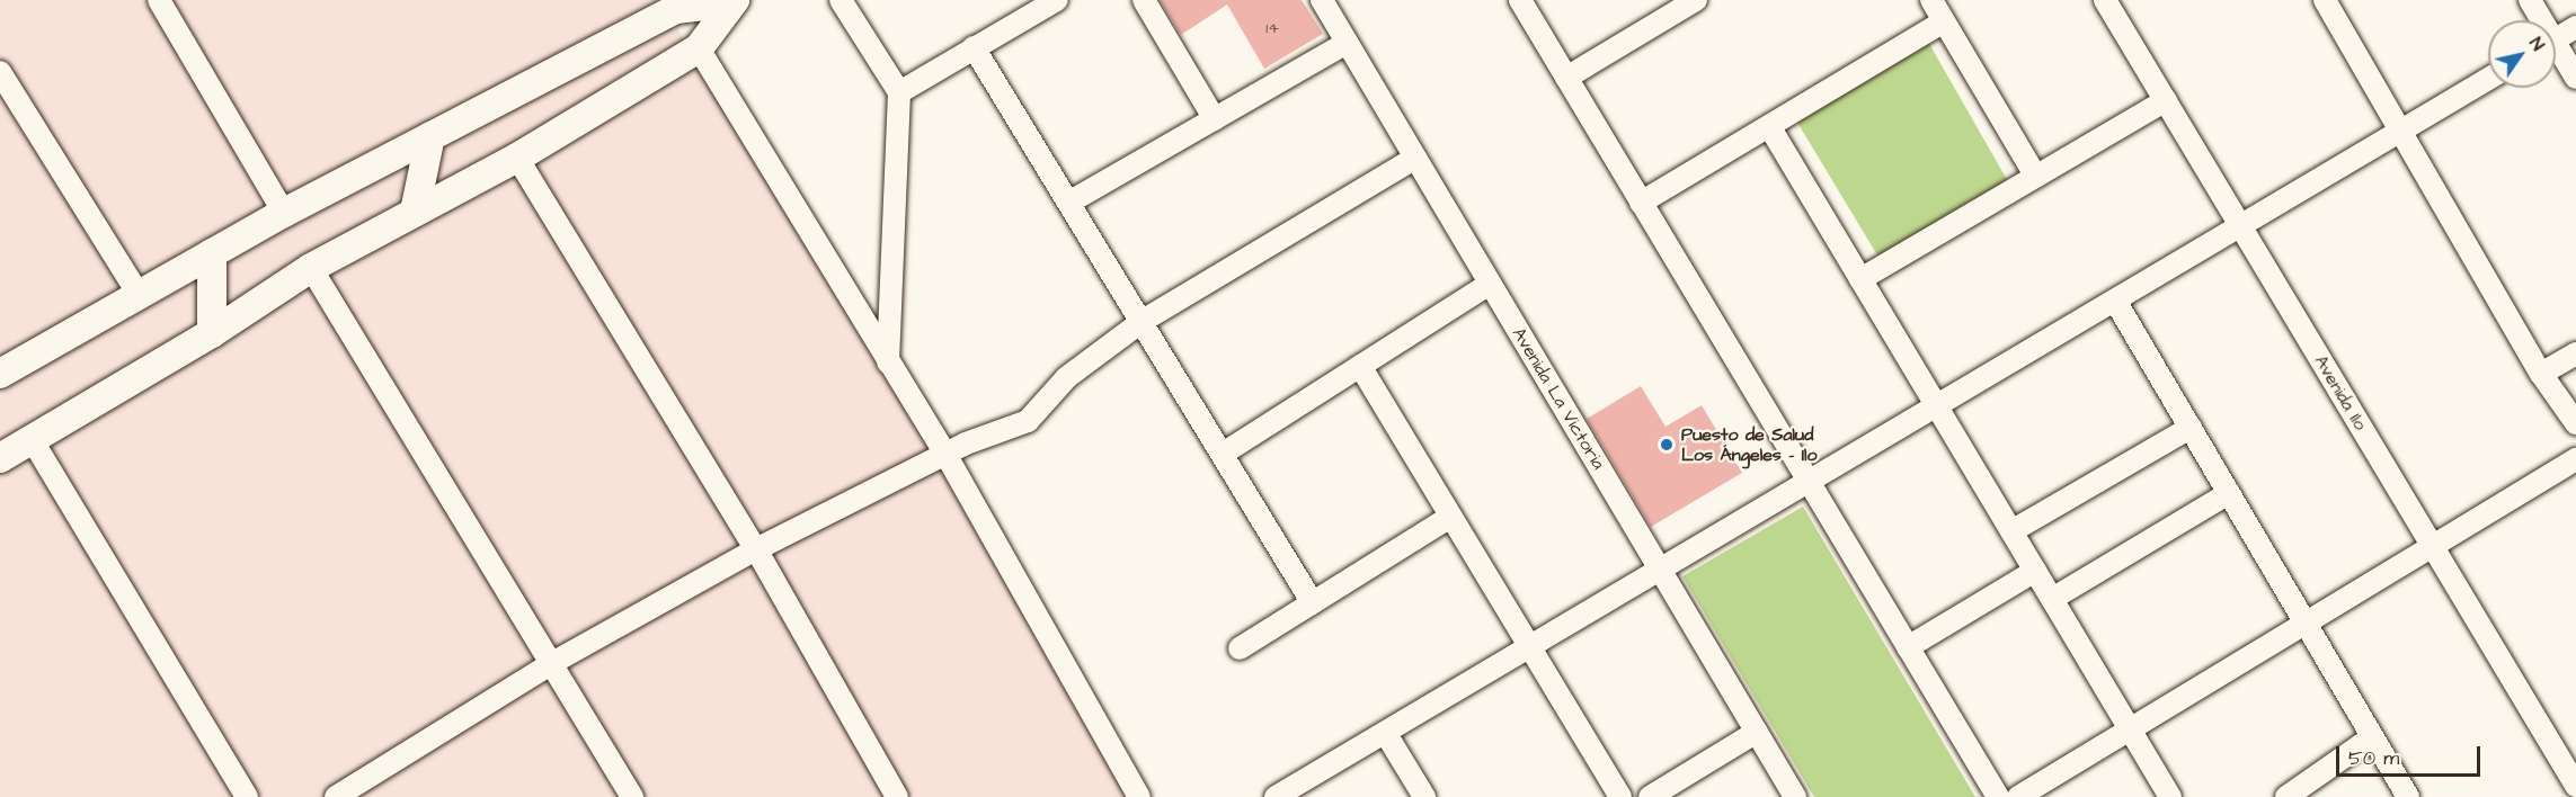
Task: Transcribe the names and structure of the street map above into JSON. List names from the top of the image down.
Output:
{
  "streets": {
    "street": ["Avenida Ilo", "Avenida La Victoria"]
  },
  "places": ["Puesto de Salud Los Ángeles - Ilo"],
  "house_numbers": ["14"],
  "scale_bar": "50 m",
  "north": "top right"
}
